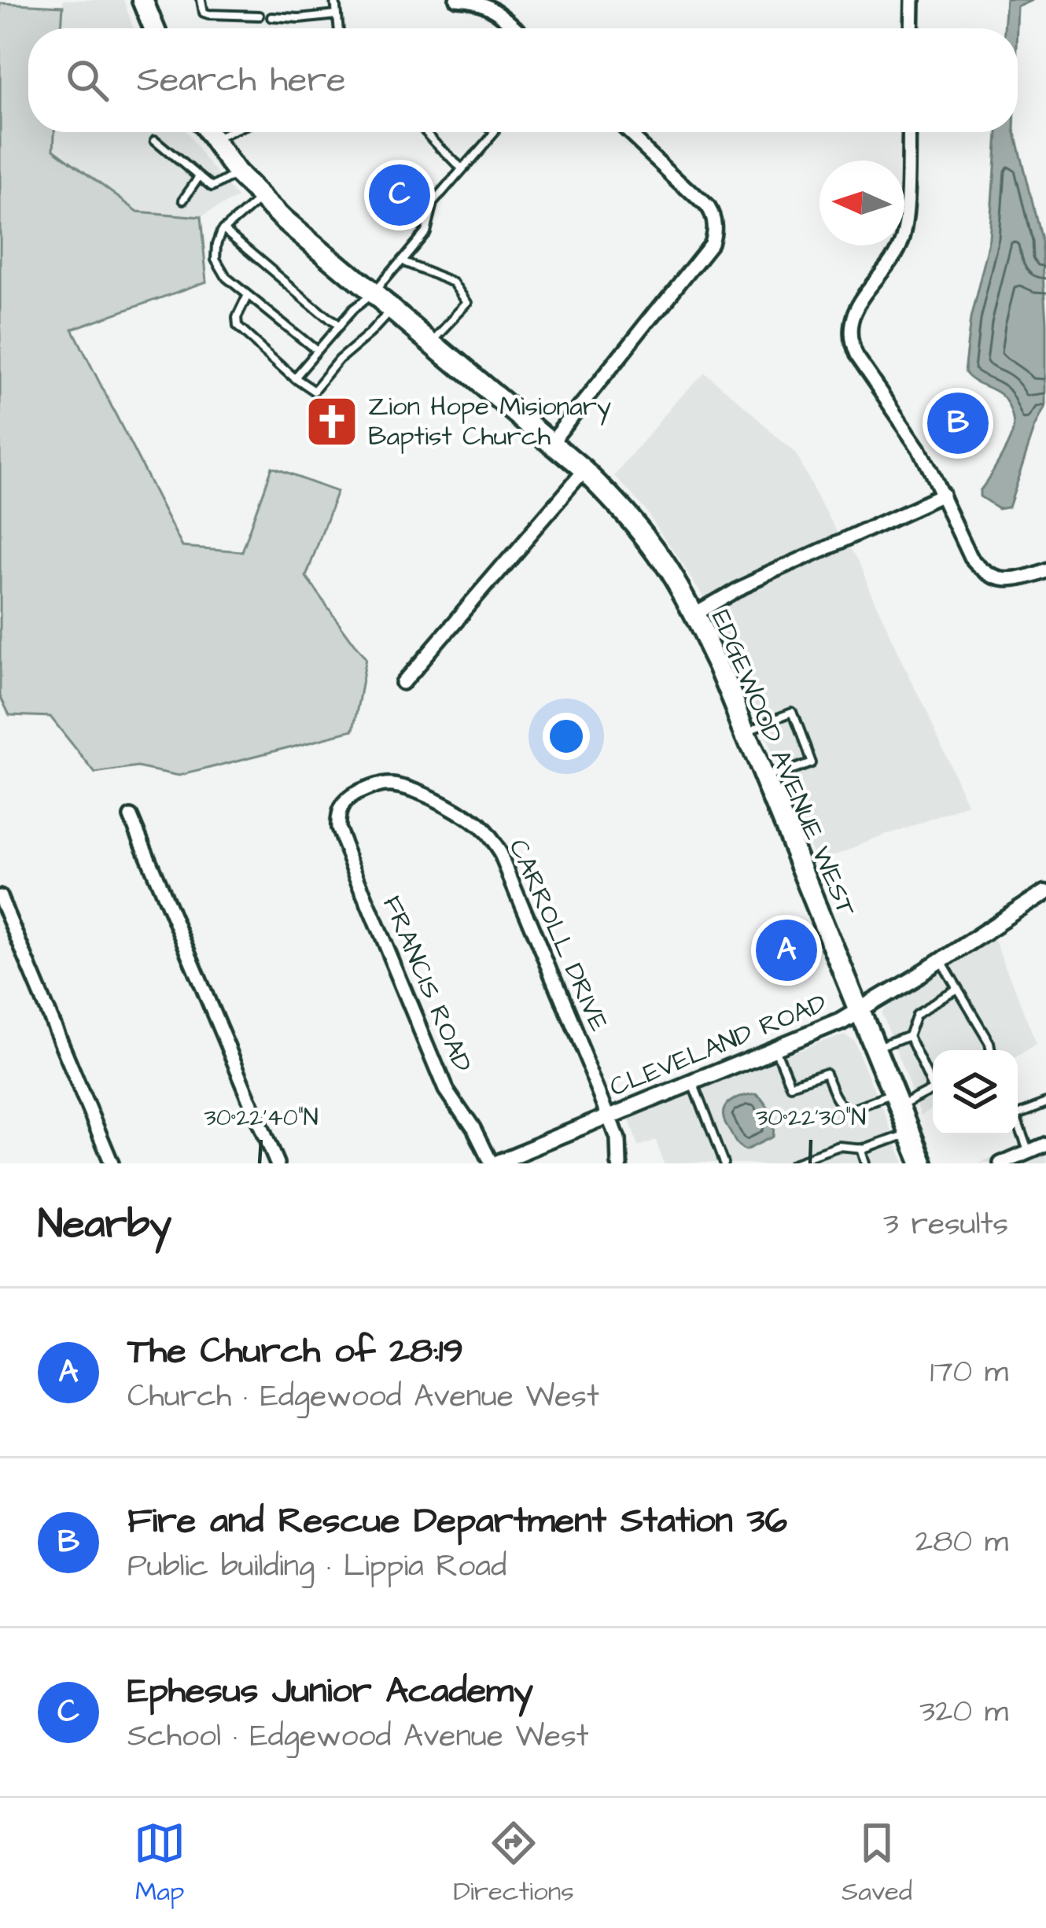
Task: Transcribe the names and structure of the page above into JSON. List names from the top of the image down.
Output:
{
  "streets": {
    "main road": ["EDGEWOOD AVENUE WEST"],
    "street": ["CARROLL DRIVE", "FRANCIS ROAD", "CLEVELAND ROAD"]
  },
  "crossings": [
    ["EDGEWOOD AVENUE WEST", "CLEVELAND ROAD"],
    ["CARROLL DRIVE", "FRANCIS ROAD"],
    ["CARROLL DRIVE", "CLEVELAND ROAD"],
    ["FRANCIS ROAD", "CLEVELAND ROAD"]
  ],
  "places": {
    "church": ["Zion Hope Misionary Baptist Church"]
  },
  "north": "left",
  "page": {
    "search": "Search here",
    "pins": ["C", "B", "A"],
    "heading": ["Nearby", "3 results"],
    "list": [
      {
        "mark": "A",
        "name": "The Church of 28:19",
        "note": "Church · Edgewood Avenue West",
        "value": "170 m"
      },
      {
        "mark": "B",
        "name": "Fire and Rescue Department Station 36",
        "note": "Public building · Lippia Road",
        "value": "280 m"
      },
      {
        "mark": "C",
        "name": "Ephesus Junior Academy",
        "note": "School · Edgewood Avenue West",
        "value": "320 m"
      }
    ],
    "nav": ["Map", "Directions", "Saved"]
  },
  "coordinates": ["30°22'40\"N", "30°22'30\"N"]
}
